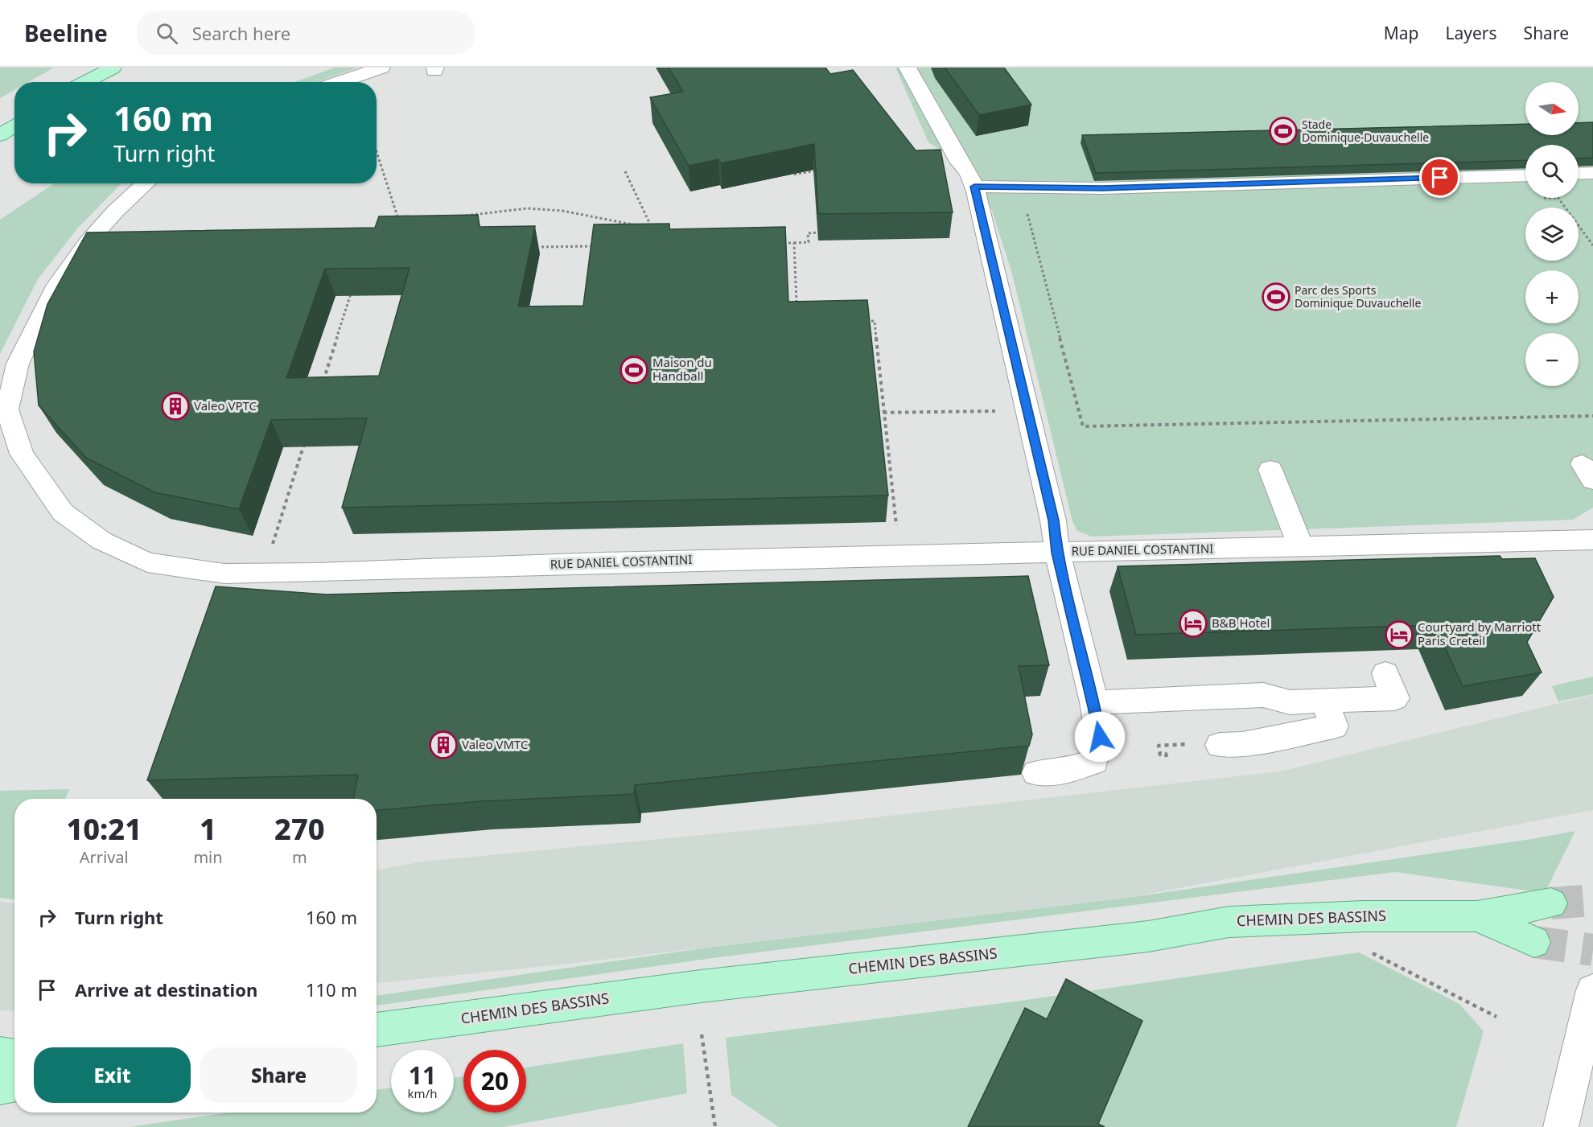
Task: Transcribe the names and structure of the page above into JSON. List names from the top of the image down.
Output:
{
  "streets": {
    "main road": ["CHEMIN DES BASSINS"],
    "street": ["RUE DANIEL COSTANTINI"]
  },
  "places": {
    "sports": ["Stade Dominique-Duvauchelle", "Parc des Sports Dominique Duvauchelle", "Maison du Handball"],
    "building": ["Valeo VPTC", "Valeo VMTC"],
    "hotel": ["B&B Hotel", "Courtyard by Marriott Paris Creteil"]
  },
  "north": "right",
  "page": {
    "header": "Beeline",
    "search": "Search here",
    "nav": ["Map", "Layers", "Share"],
    "map_buttons": ["+", "−"],
    "turn": ["160 m", "Turn right"],
    "eta": [
      "10:21",
      "Arrival",
      "1",
      "min",
      "270",
      "m"
    ],
    "list": [
      {
        "name": "Turn right",
        "value": "160 m"
      },
      {
        "name": "Arrive at destination",
        "value": "110 m"
      }
    ],
    "buttons": ["Exit", "Share"],
    "speed": "11 km/h",
    "limit": "20"
  }
}
